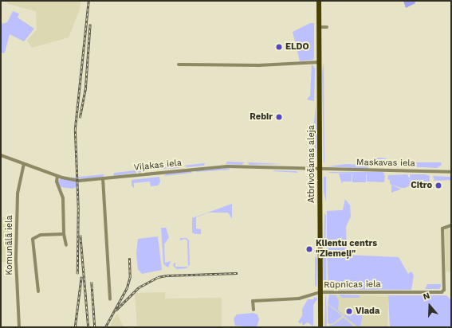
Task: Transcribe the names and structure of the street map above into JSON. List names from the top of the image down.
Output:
{
  "streets": {
    "main road": ["Atbrīvošanas aleja"],
    "street": [
      "Maskavas iela",
      "Viļakas iela",
      "Komunālā iela",
      "Rūpnīcas iela"
    ]
  },
  "crossings": [
    ["Maskavas iela", "Atbrīvošanas aleja"],
    ["Maskavas iela", "Viļakas iela"],
    ["Atbrīvošanas aleja", "Viļakas iela"],
    ["Atbrīvošanas aleja", "Rūpnīcas iela"],
    ["Viļakas iela", "Komunālā iela"]
  ],
  "places": [
    "ELDO",
    "Rebir",
    "Citro",
    "Klientu centrs \"Ziemeļi\"",
    "Viada"
  ],
  "north": "top"
}
